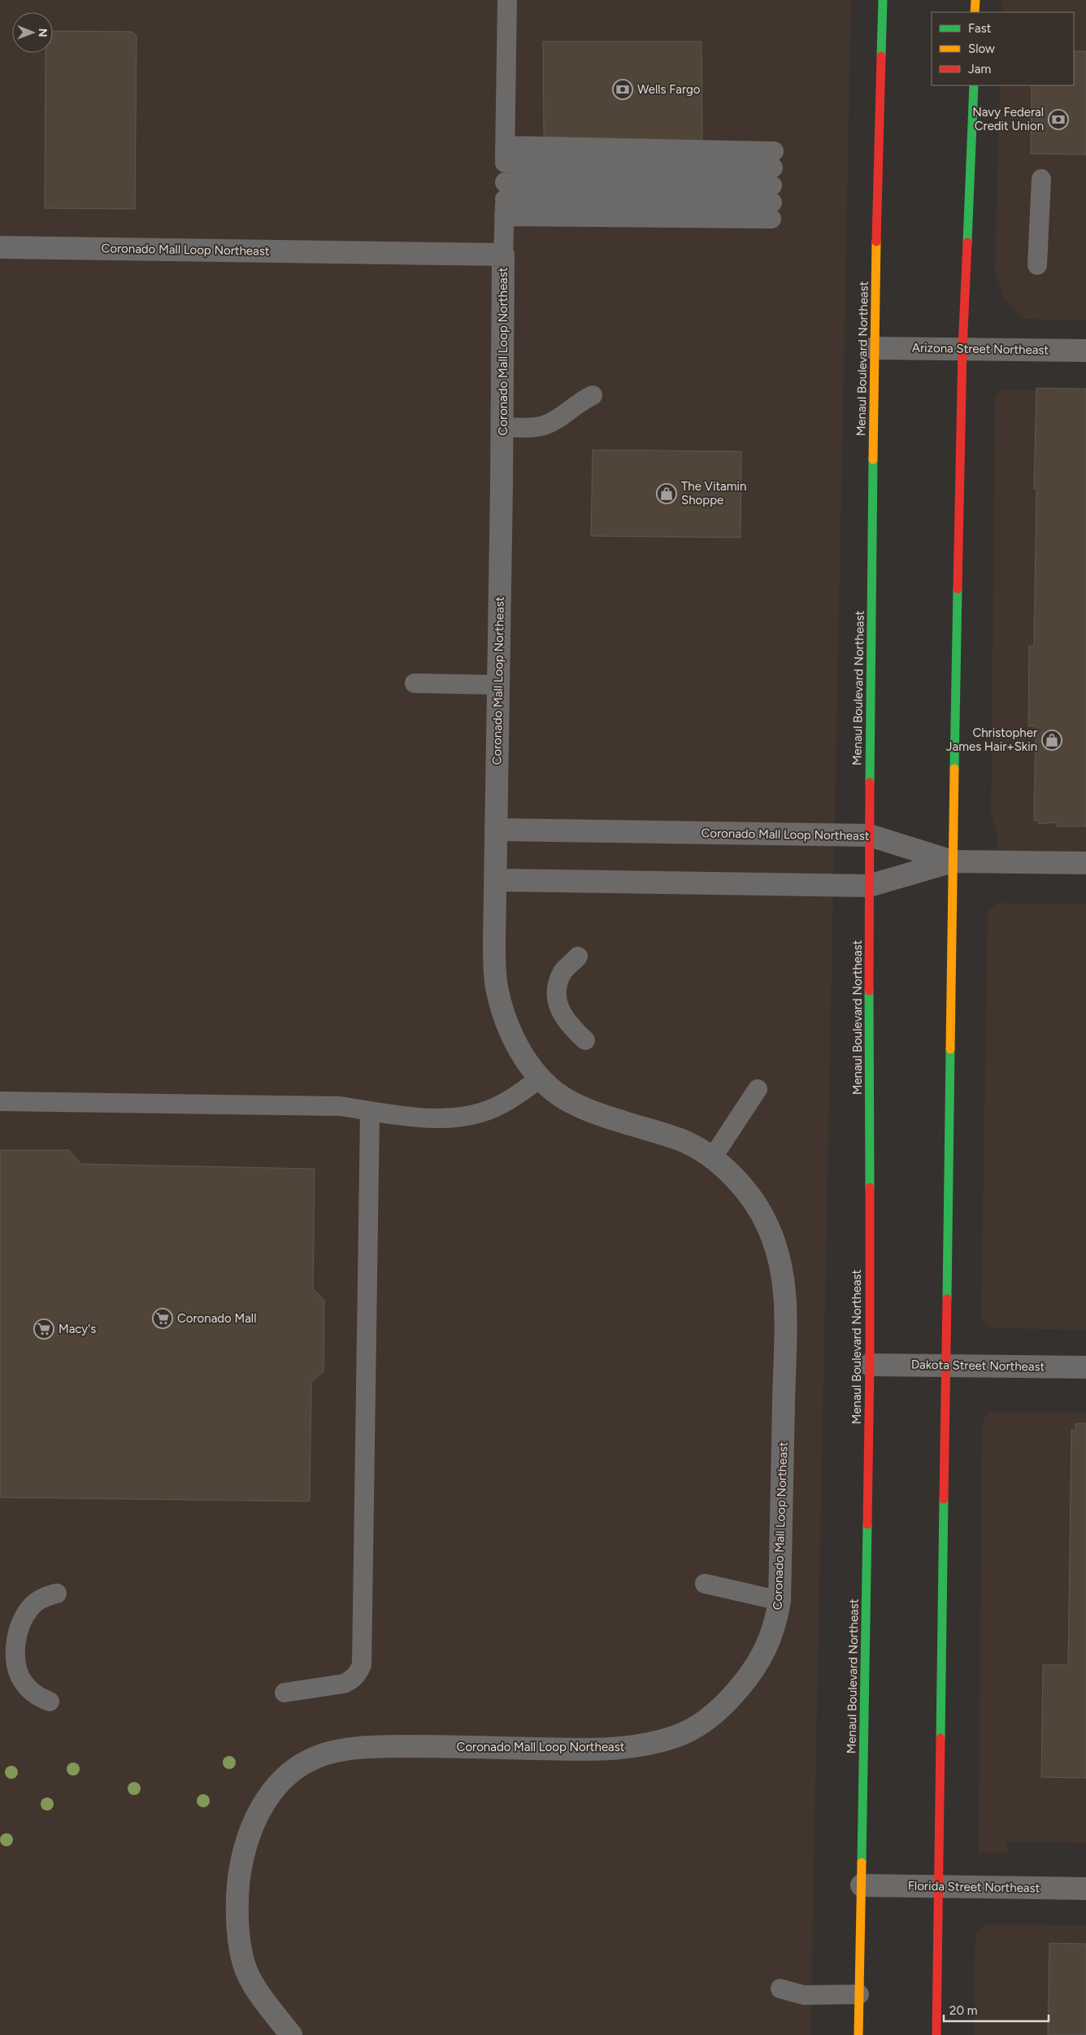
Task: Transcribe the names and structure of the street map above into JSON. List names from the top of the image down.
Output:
{
  "streets": {
    "main road": ["Menaul Boulevard Northeast"],
    "street": [
      "Coronado Mall Loop Northeast",
      "Arizona Street Northeast",
      "Dakota Street Northeast",
      "Florida Street Northeast"
    ]
  },
  "crossings": [
    ["Coronado Mall Loop Northeast", "Menaul Boulevard Northeast"],
    ["Arizona Street Northeast", "Menaul Boulevard Northeast"],
    ["Menaul Boulevard Northeast", "Dakota Street Northeast"],
    ["Menaul Boulevard Northeast", "Florida Street Northeast"]
  ],
  "places": {
    "bank": ["Wells Fargo", "Navy Federal Credit Union"],
    "shop": ["The Vitamin Shoppe", "Christopher James Hair+Skin"],
    "supermarket": ["Coronado Mall", "Macy's"]
  },
  "legend": ["Fast", "Slow", "Jam"],
  "scale_bar": "20 m",
  "north": "right"
}
